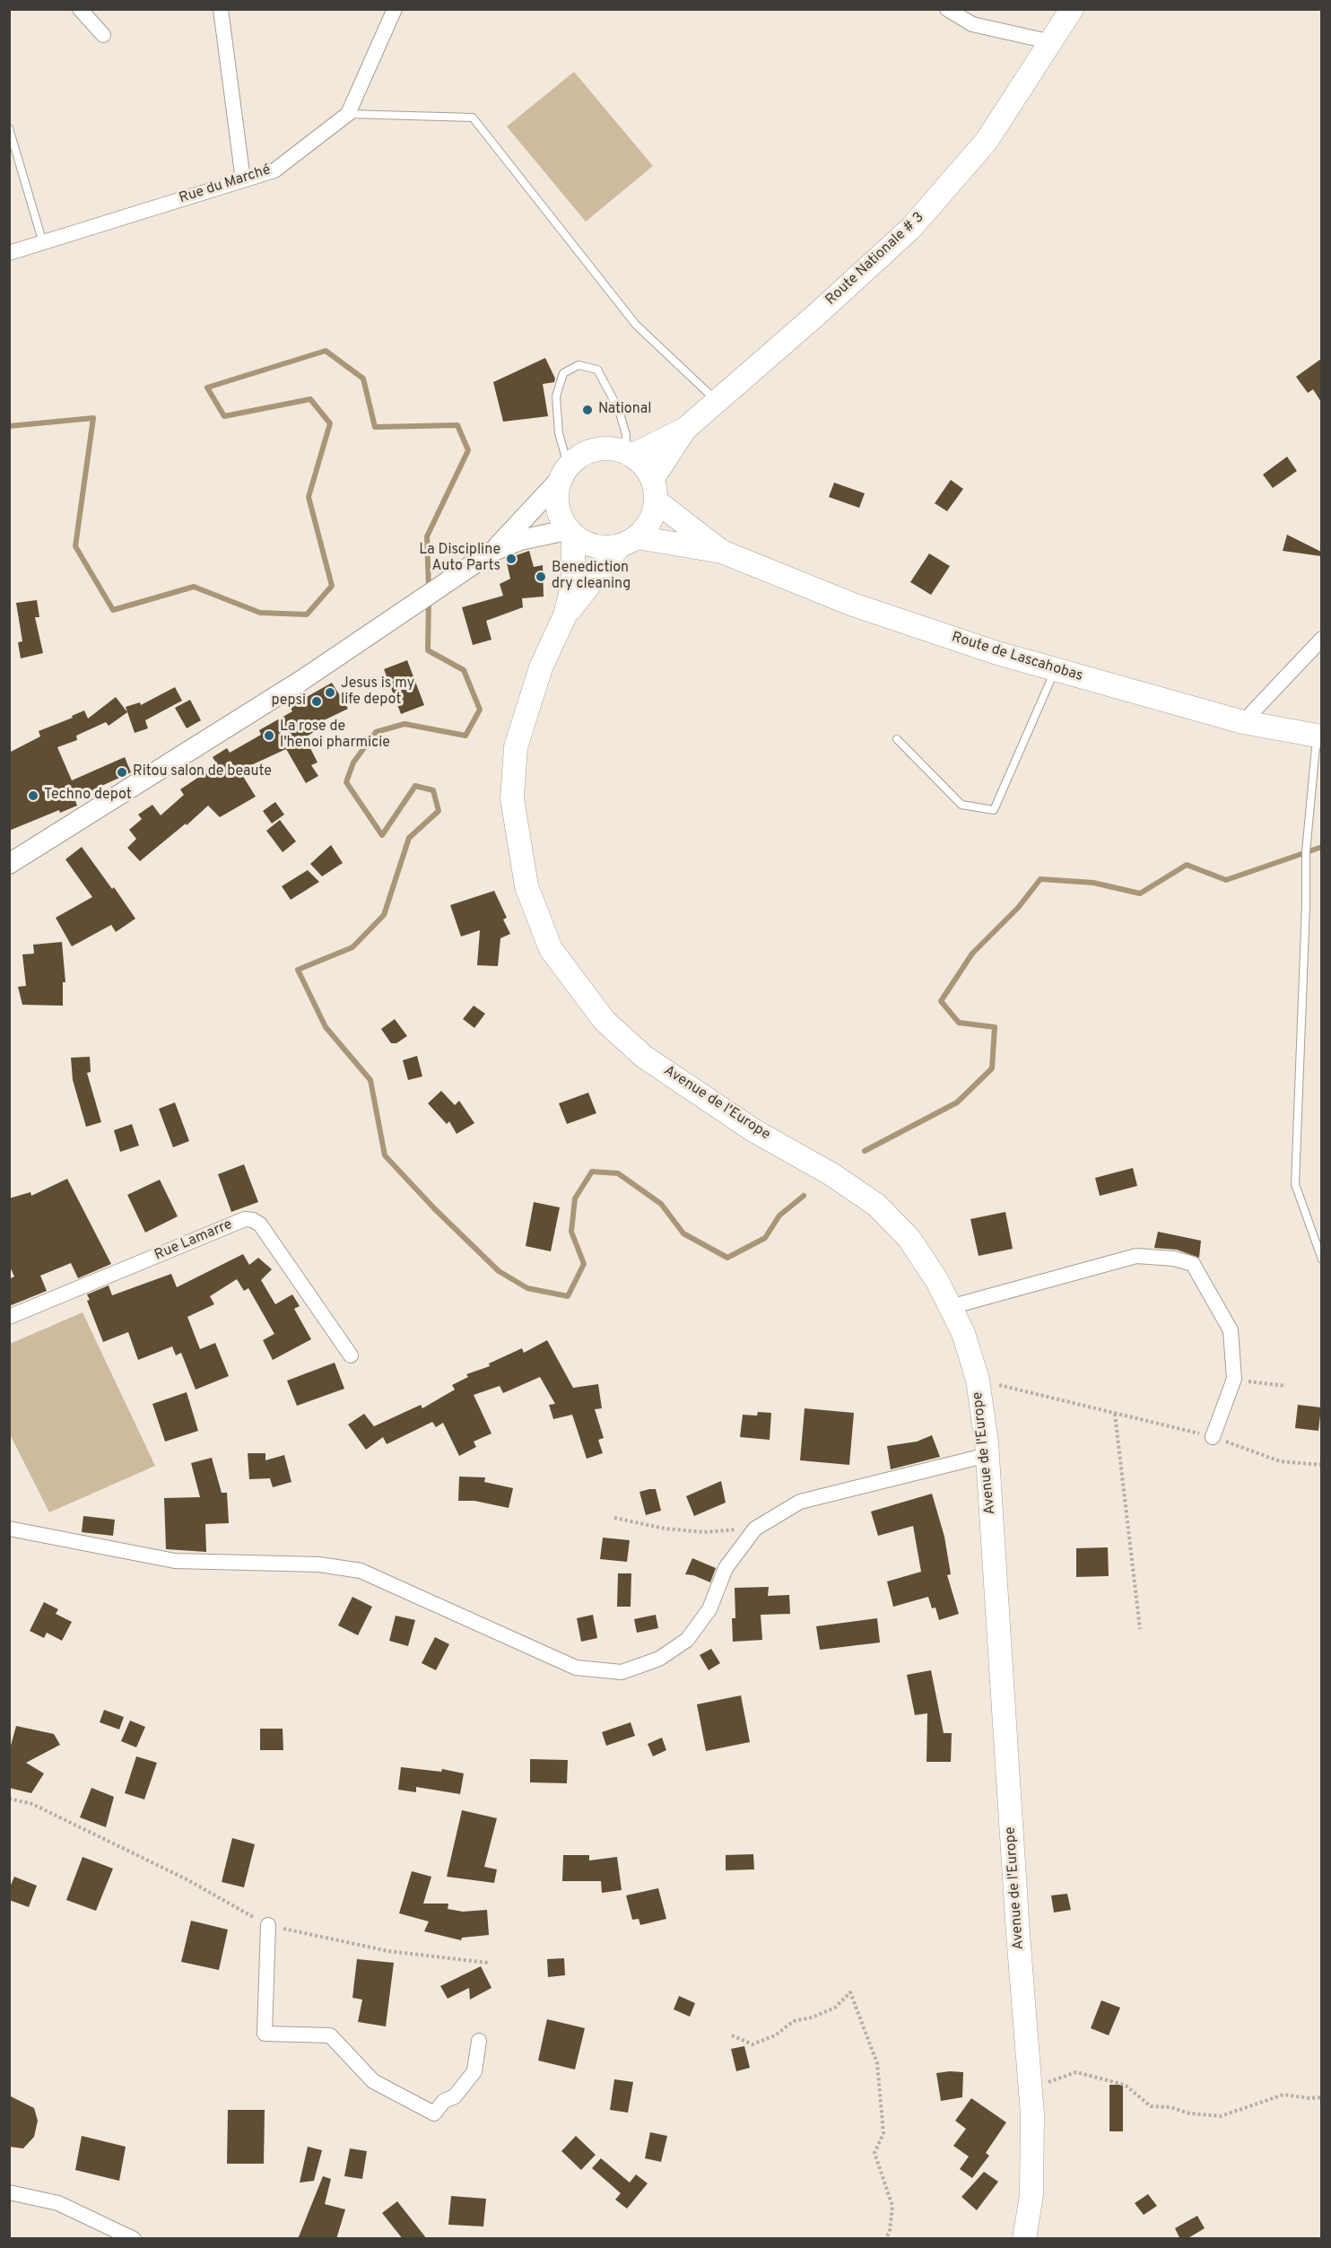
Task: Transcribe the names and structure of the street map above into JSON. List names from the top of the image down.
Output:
{
  "streets": {
    "main road": ["Route Nationale # 3", "Route de Lascahobas", "Avenue de l'Europe"],
    "street": ["Rue du Marché", "Rue Lamarre"]
  },
  "crossings": [
    ["Route Nationale # 3", "Route de Lascahobas"],
    ["Route Nationale # 3", "Avenue de l'Europe"],
    ["Route de Lascahobas", "Avenue de l'Europe"]
  ],
  "places": [
    "National",
    "La Discipline Auto Parts",
    "Benediction dry cleaning",
    "Jesus is my life depot",
    "pepsi",
    "La rose de l'henoi pharmicie",
    "Ritou salon de beaute",
    "Techno depot"
  ]
}
